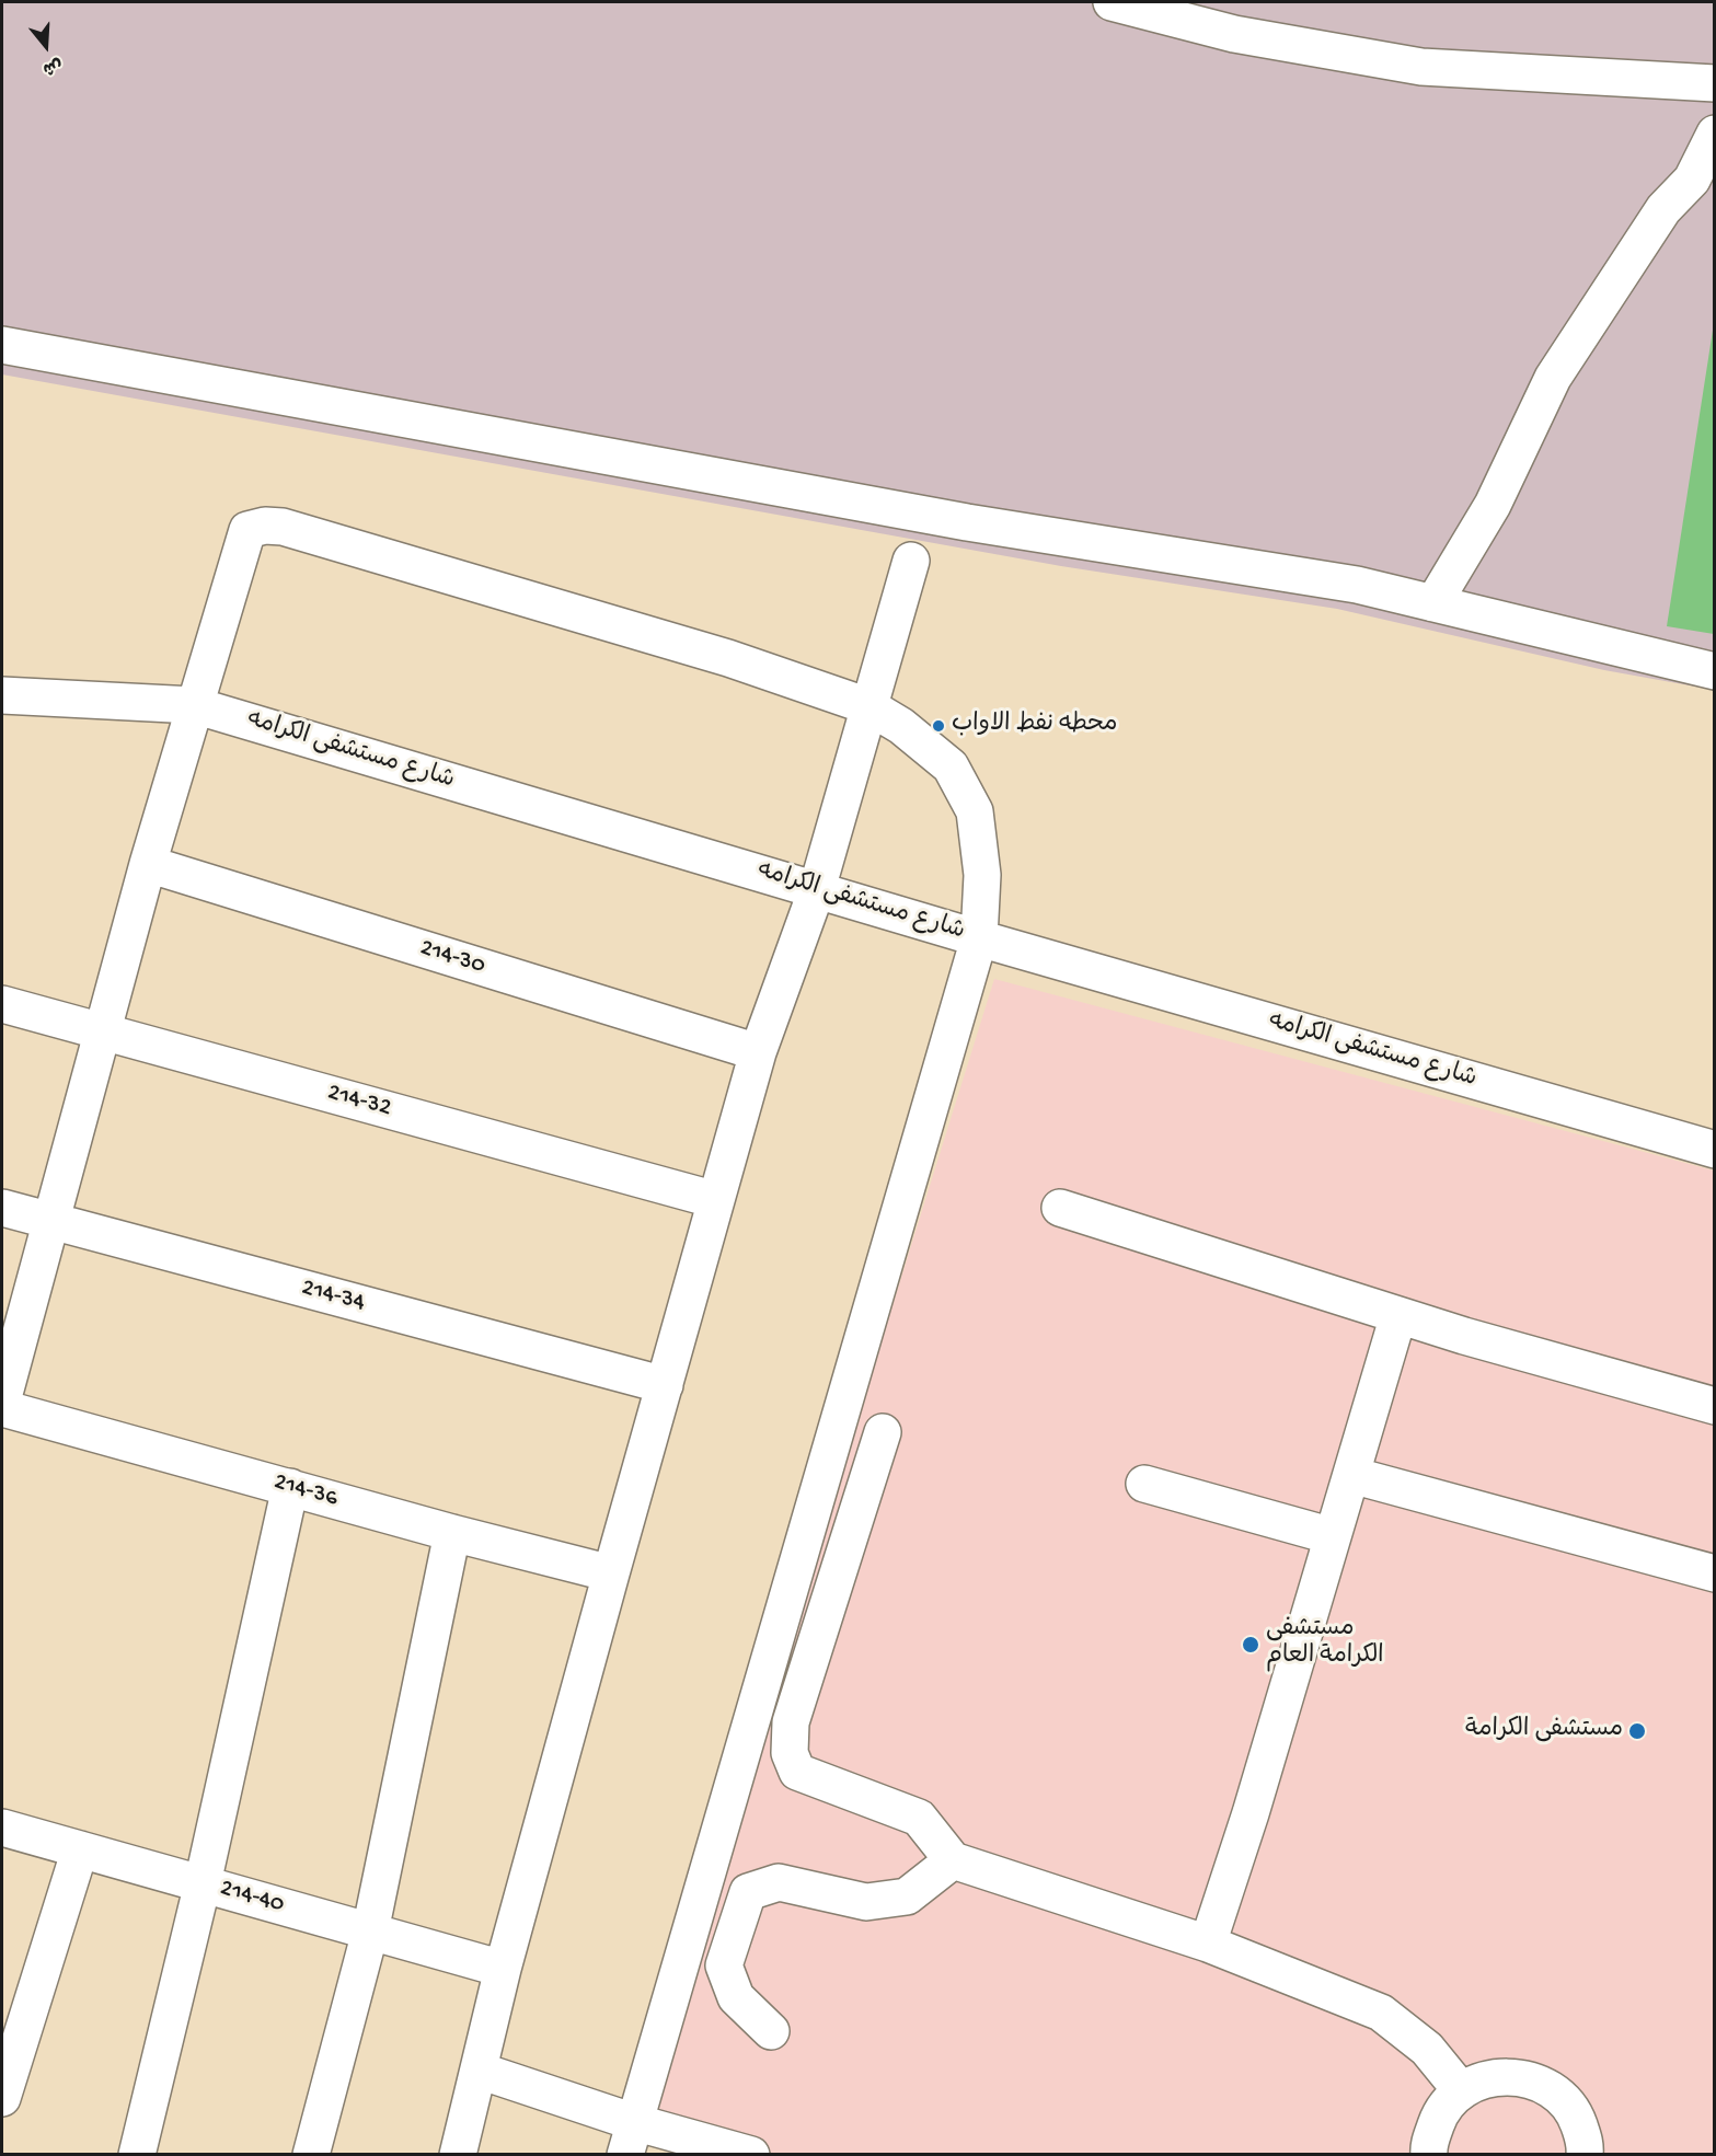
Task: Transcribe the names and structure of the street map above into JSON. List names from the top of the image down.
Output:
{
  "streets": {
    "street": [
      "شارع مستشفى الكرامه",
      "214-30",
      "214-32",
      "214-34",
      "214-36",
      "214-40"
    ]
  },
  "places": ["محطه نفط الاواب", "مستشفى الكرامة العام", "مستشفى الكرامة"],
  "north": "bottom"
}
